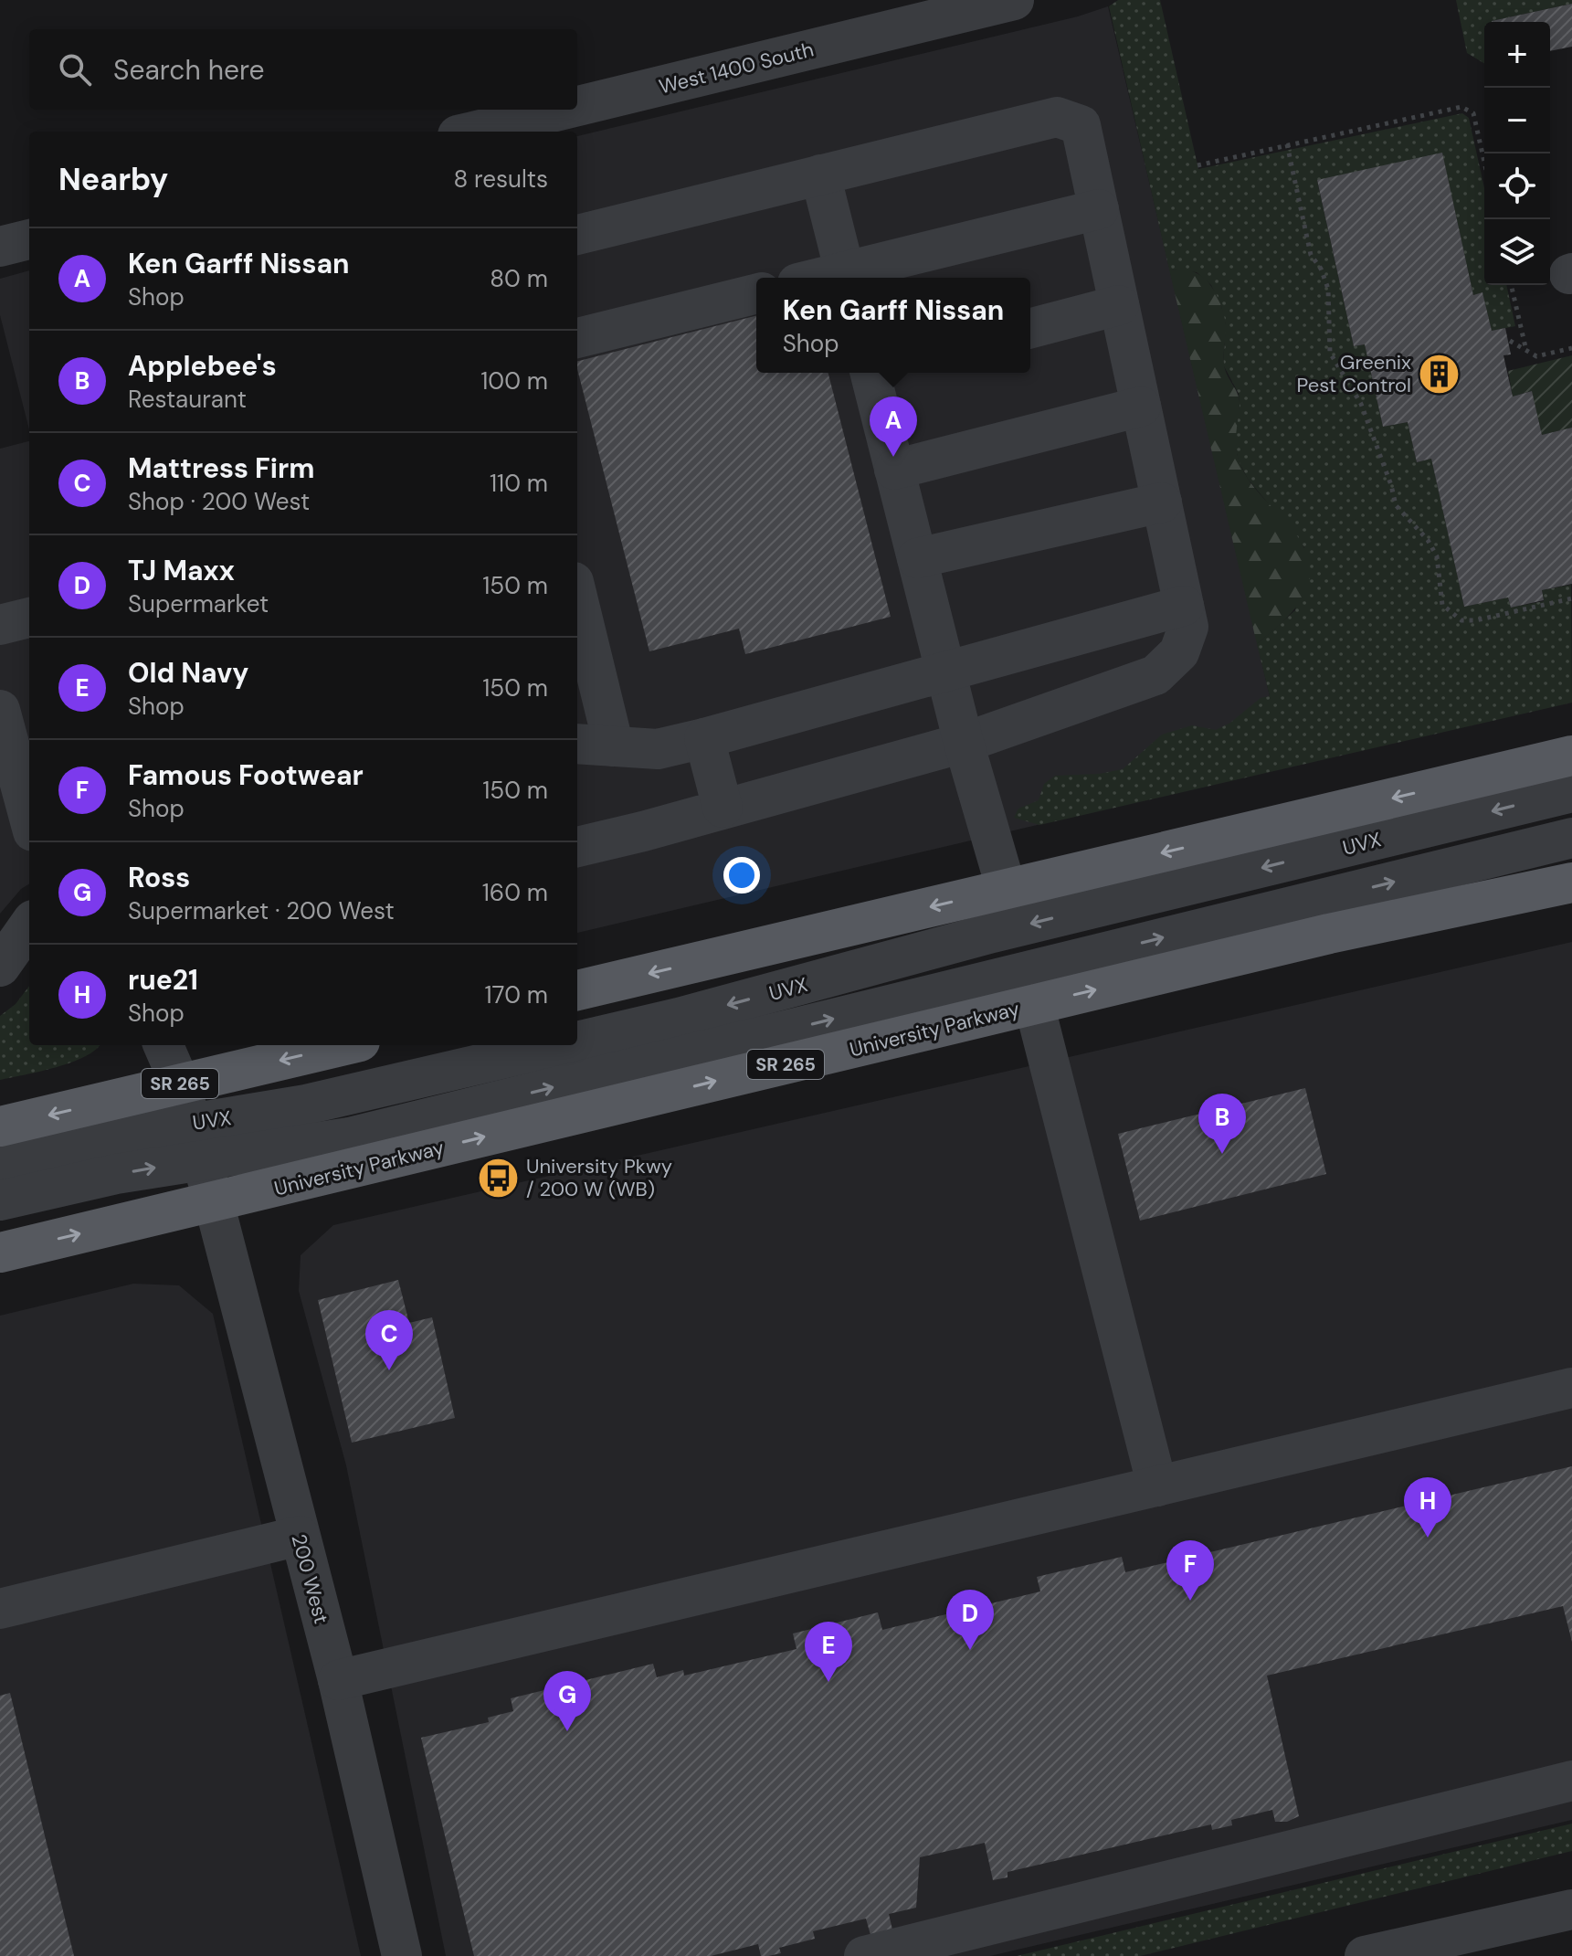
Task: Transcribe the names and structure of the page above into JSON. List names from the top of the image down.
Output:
{
  "streets": {
    "main road": ["University Parkway", "SR 265"],
    "street": ["West 1400 South", "UVX", "200 West"]
  },
  "crossings": [
    ["UVX", "200 West"],
    ["University Parkway", "200 West"],
    ["SR 265", "200 West"]
  ],
  "places": {
    "building": ["Greenix Pest Control"],
    "bus stop": ["University Pkwy / 200 W (WB)"]
  },
  "page": {
    "map_buttons": ["+", "−"],
    "search": "Search here",
    "heading": ["Nearby", "8 results"],
    "list": [
      {
        "mark": "A",
        "name": "Ken Garff Nissan",
        "note": "Shop",
        "value": "80 m"
      },
      {
        "mark": "B",
        "name": "Applebee's",
        "note": "Restaurant",
        "value": "100 m"
      },
      {
        "mark": "C",
        "name": "Mattress Firm",
        "note": "Shop · 200 West",
        "value": "110 m"
      },
      {
        "mark": "D",
        "name": "TJ Maxx",
        "note": "Supermarket",
        "value": "150 m"
      },
      {
        "mark": "E",
        "name": "Old Navy",
        "note": "Shop",
        "value": "150 m"
      },
      {
        "mark": "F",
        "name": "Famous Footwear",
        "note": "Shop",
        "value": "150 m"
      },
      {
        "mark": "G",
        "name": "Ross",
        "note": "Supermarket · 200 West",
        "value": "160 m"
      },
      {
        "mark": "H",
        "name": "rue21",
        "note": "Shop",
        "value": "170 m"
      }
    ],
    "popup": ["Ken Garff Nissan", "Shop"],
    "pins": [
      "A",
      "B",
      "C",
      "H",
      "F",
      "D",
      "E",
      "G"
    ]
  }
}
